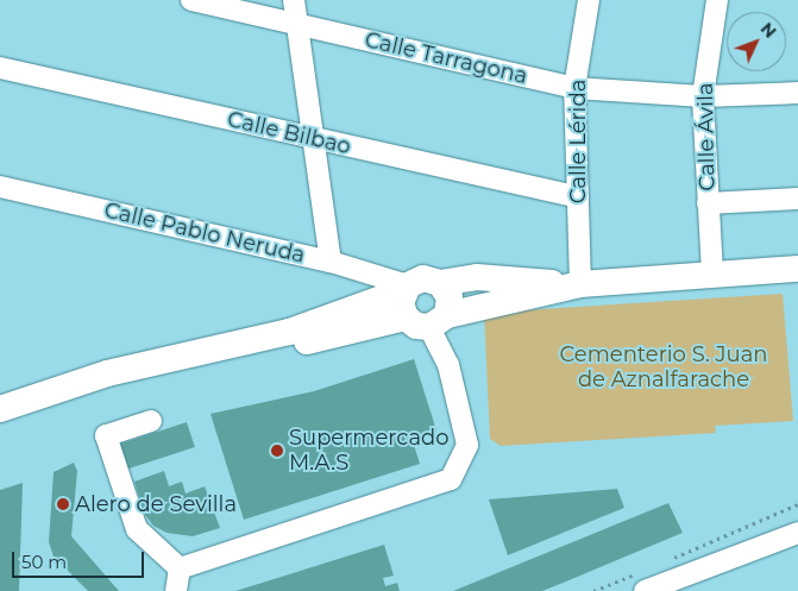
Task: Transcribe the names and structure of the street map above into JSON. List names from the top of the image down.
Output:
{
  "streets": {
    "street": [
      "Calle Tarragona",
      "Calle Bilbao",
      "Calle Ávila",
      "Calle Lérida",
      "Calle Pablo Neruda"
    ]
  },
  "crossings": [
    ["Calle Tarragona", "Calle Ávila"],
    ["Calle Tarragona", "Calle Lérida"],
    ["Calle Bilbao", "Calle Lérida"]
  ],
  "parks": ["Cementerio S. Juan de Aznalfarache"],
  "places": ["Supermercado M.A.S", "Alero de Sevilla"],
  "scale_bar": "50 m",
  "north": "top right"
}
